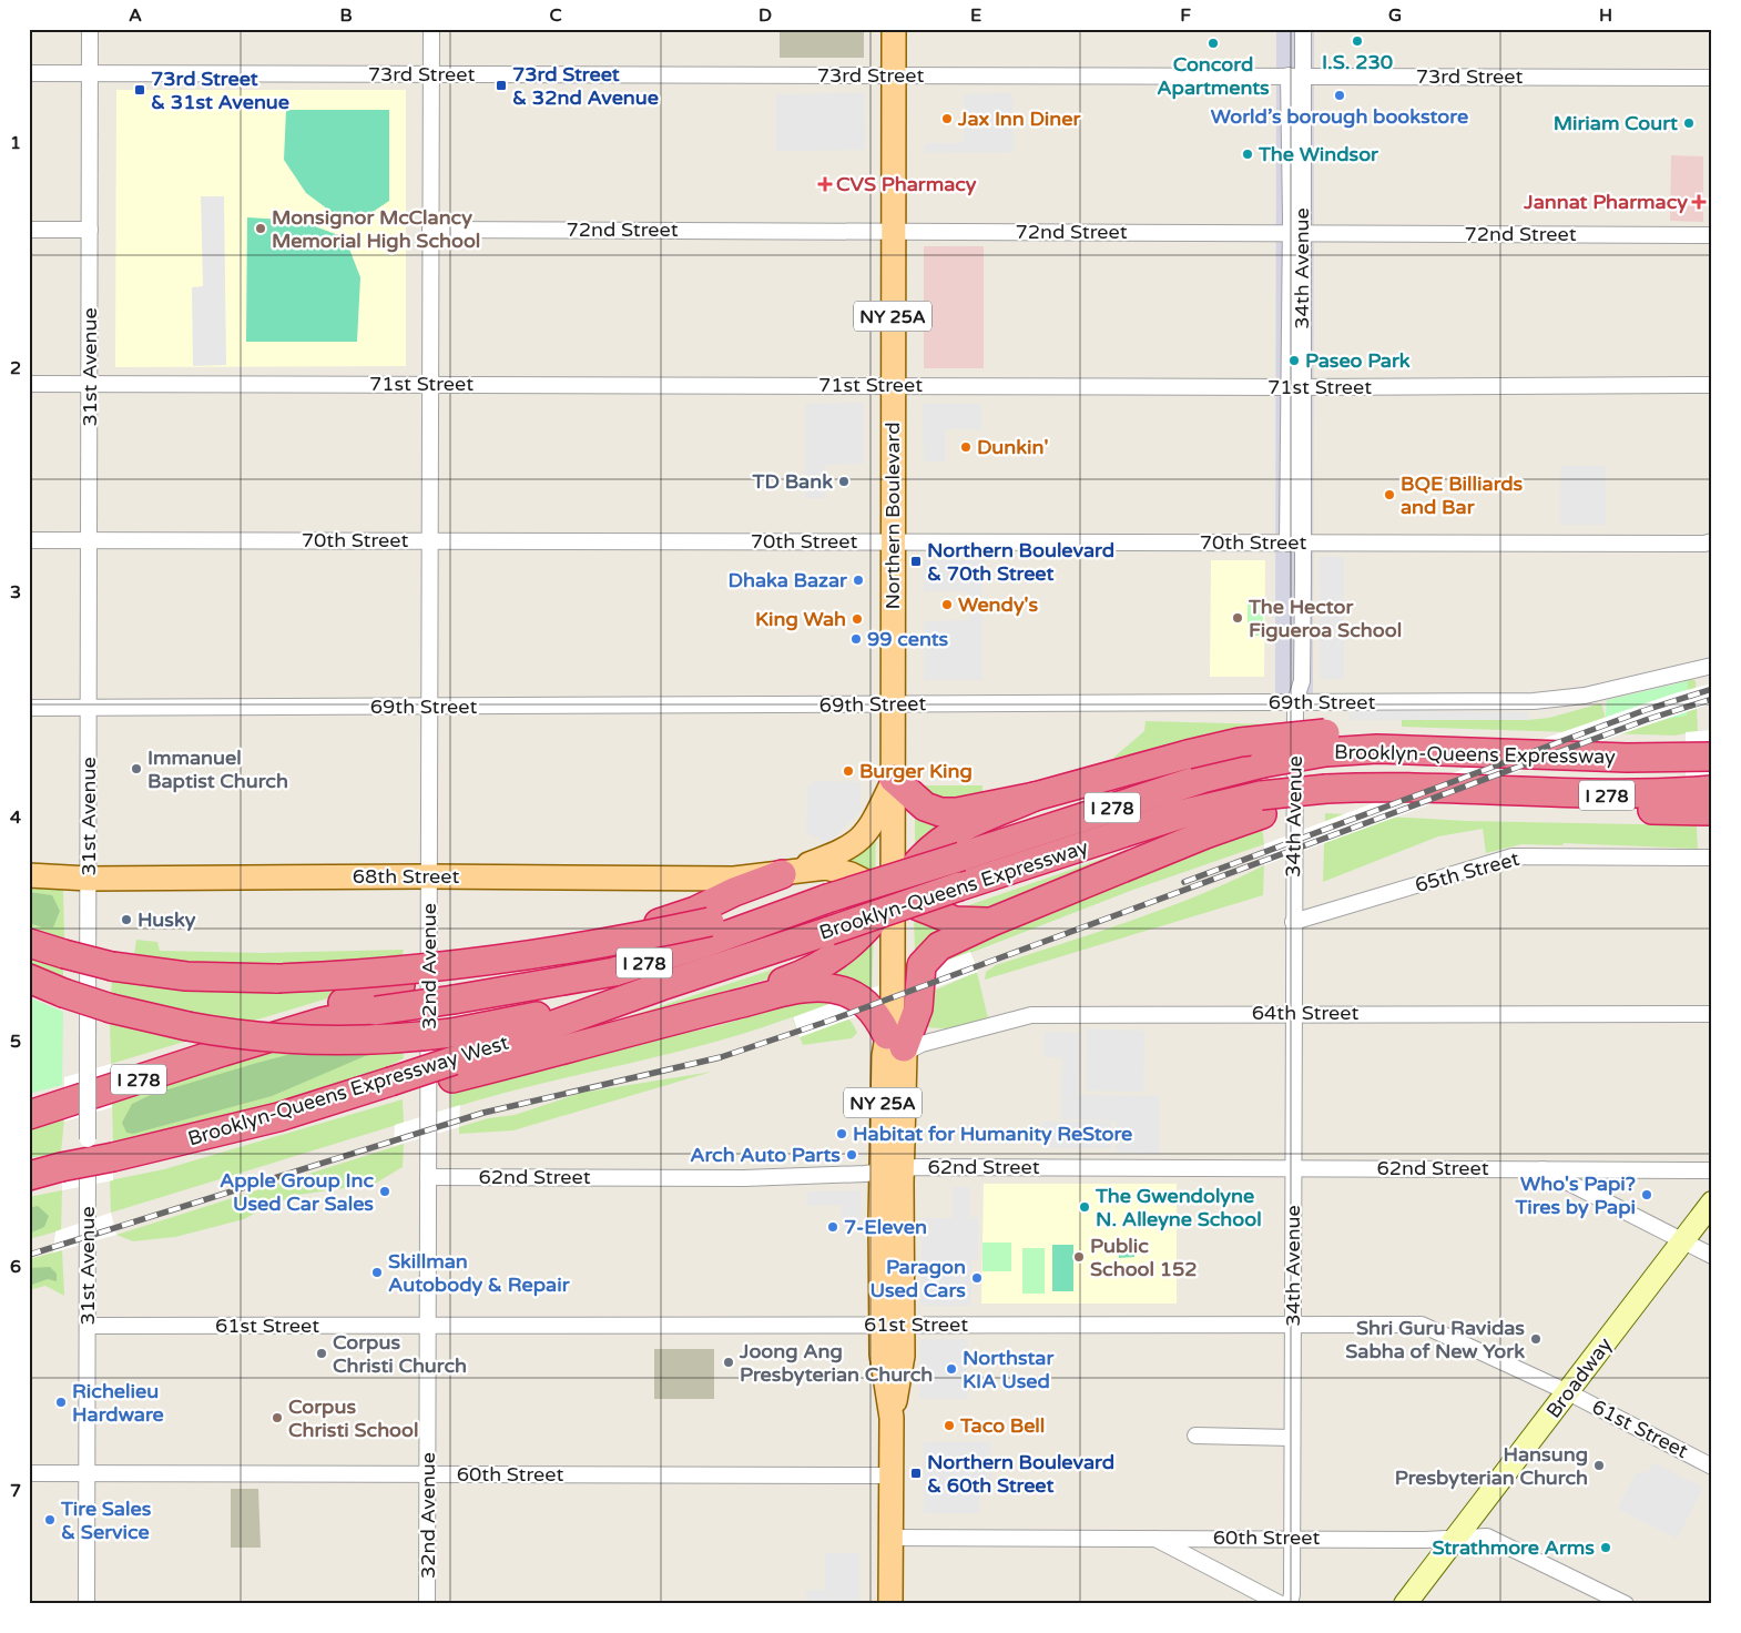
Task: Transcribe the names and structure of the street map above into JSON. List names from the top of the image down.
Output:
{
  "streets": {
    "highway": ["Brooklyn-Queens Expressway", "I 278", "Brooklyn-Queens Expressway West"],
    "main road": [
      "NY 25A",
      "Northern Boulevard",
      "68th Street",
      "Broadway"
    ],
    "street": [
      "73rd Street",
      "72nd Street",
      "34th Avenue",
      "31st Avenue",
      "71st Street",
      "70th Street",
      "69th Street",
      "65th Street",
      "32nd Avenue",
      "64th Street",
      "62nd Street",
      "61st Street",
      "60th Street"
    ]
  },
  "crossings": [
    ["73rd Street", "34th Avenue"],
    ["73rd Street", "31st Avenue"],
    ["73rd Street", "Northern Boulevard"],
    ["73rd Street", "32nd Avenue"],
    ["72nd Street", "34th Avenue"],
    ["72nd Street", "Northern Boulevard"],
    ["72nd Street", "32nd Avenue"],
    ["34th Avenue", "71st Street"],
    ["34th Avenue", "70th Street"],
    ["34th Avenue", "69th Street"],
    ["34th Avenue", "65th Street"],
    ["34th Avenue", "64th Street"],
    ["34th Avenue", "62nd Street"],
    ["34th Avenue", "61st Street"],
    ["34th Avenue", "60th Street"],
    ["31st Avenue", "71st Street"],
    ["31st Avenue", "70th Street"],
    ["31st Avenue", "69th Street"],
    ["31st Avenue", "68th Street"],
    ["31st Avenue", "61st Street"],
    ["31st Avenue", "60th Street"],
    ["71st Street", "Northern Boulevard"],
    ["71st Street", "32nd Avenue"],
    ["Northern Boulevard", "70th Street"],
    ["Northern Boulevard", "69th Street"],
    ["Northern Boulevard", "64th Street"],
    ["Northern Boulevard", "62nd Street"],
    ["Northern Boulevard", "61st Street"],
    ["Northern Boulevard", "60th Street"],
    ["70th Street", "32nd Avenue"],
    ["69th Street", "32nd Avenue"],
    ["Brooklyn-Queens Expressway", "I 278"],
    ["Brooklyn-Queens Expressway", "Brooklyn-Queens Expressway West"],
    ["68th Street", "32nd Avenue"],
    ["32nd Avenue", "62nd Street"],
    ["32nd Avenue", "61st Street"],
    ["32nd Avenue", "60th Street"],
    ["62nd Street", "Broadway"],
    ["61st Street", "Broadway"],
    ["Broadway", "60th Street"]
  ],
  "places": {
    "other": [
      "I.S. 230",
      "Concord Apartments",
      "World’s borough bookstore",
      "Jax Inn Diner",
      "Miriam Court",
      "The Windsor",
      "Monsignor McClancy Memorial High School",
      "Paseo Park",
      "Dunkin'",
      "TD Bank",
      "BQE Billiards and Bar",
      "Dhaka Bazar",
      "Wendy's",
      "The Hector Figueroa School",
      "King Wah",
      "99 cents",
      "Immanuel Baptist Church",
      "Burger King",
      "Husky",
      "Habitat for Humanity ReStore",
      "Arch Auto Parts",
      "Apple Group Inc Used Car Sales",
      "Who's Papi? Tires by Papi",
      "The Gwendolyne N. Alleyne School",
      "7-Eleven",
      "Public School 152",
      "Skillman Autobody & Repair",
      "Paragon Used Cars",
      "Shri Guru Ravidas Sabha of New York",
      "Corpus Christi Church",
      "Joong Ang Presbyterian Church",
      "Northstar KIA Used",
      "Richelieu Hardware",
      "Corpus Christi School",
      "Taco Bell",
      "Hansung Presbyterian Church",
      "Tire Sales & Service",
      "Strathmore Arms"
    ],
    "transit": [
      "73rd Street & 32nd Avenue",
      "73rd Street & 31st Avenue",
      "Northern Boulevard & 70th Street",
      "Northern Boulevard & 60th Street"
    ],
    "health": ["CVS Pharmacy", "Jannat Pharmacy"]
  },
  "grid": {
    "columns": [
      "A",
      "B",
      "C",
      "D",
      "E",
      "F",
      "G",
      "H"
    ],
    "rows": [
      "1",
      "2",
      "3",
      "4",
      "5",
      "6",
      "7"
    ]
  }
}
